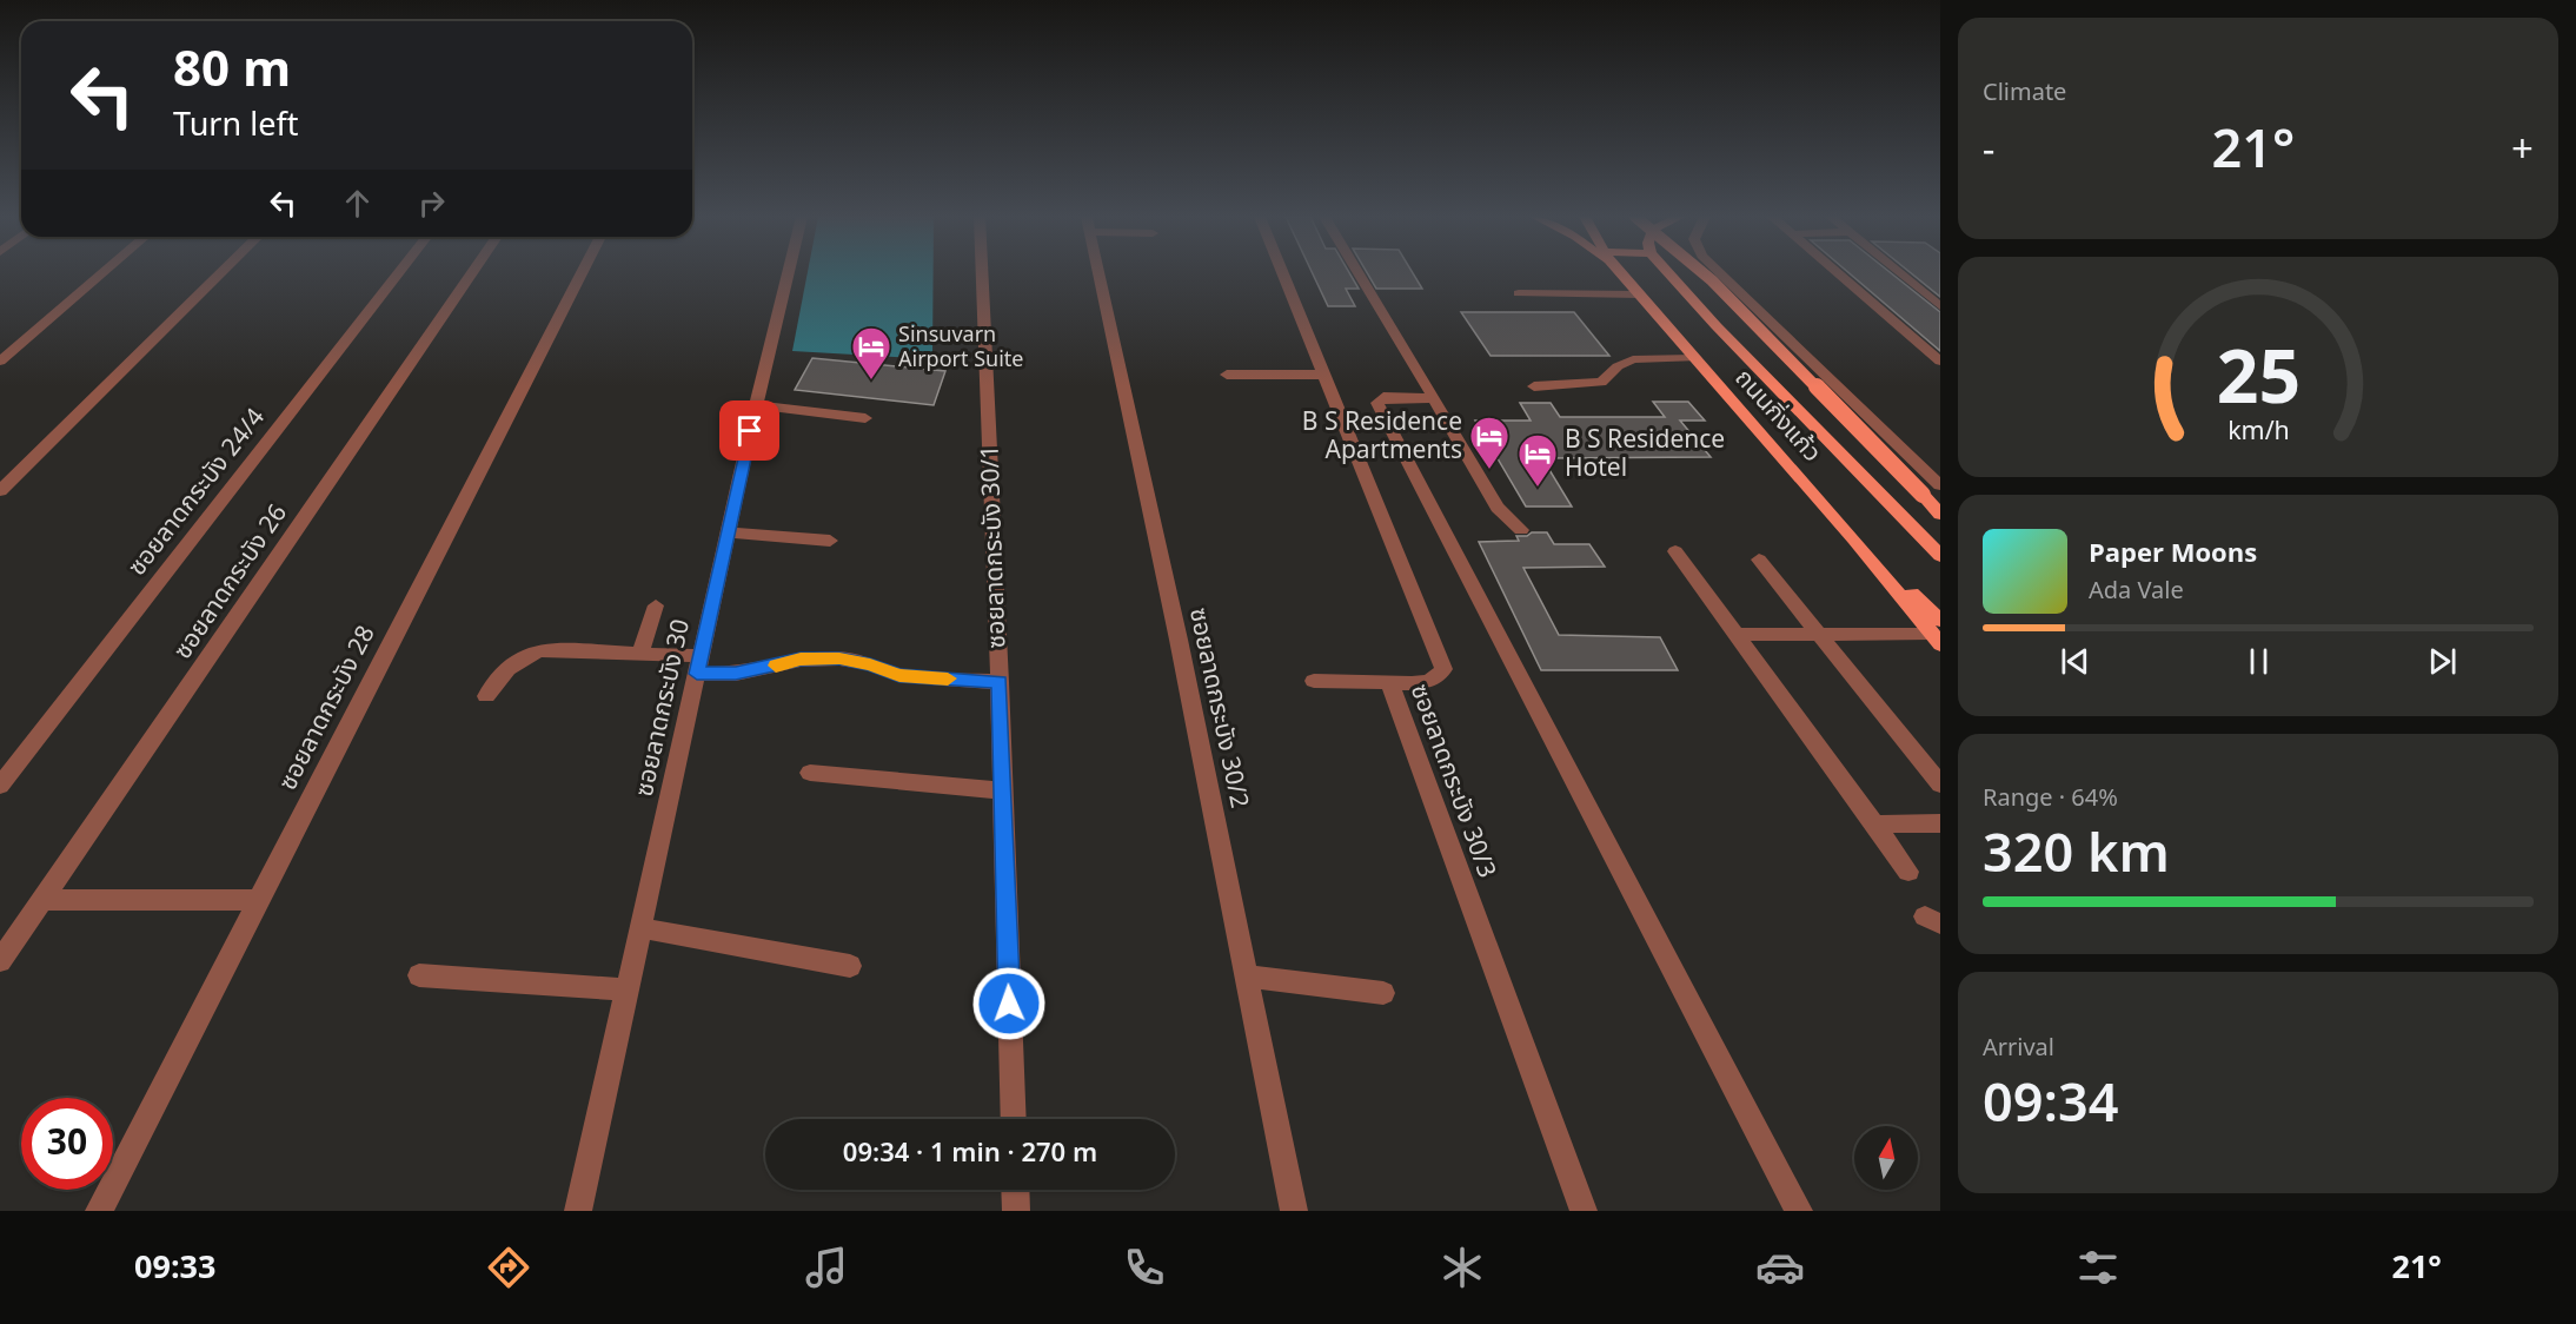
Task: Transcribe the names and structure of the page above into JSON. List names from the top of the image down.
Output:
{
  "streets": {
    "main road": ["ถนนกิ่งแก้ว"],
    "street": [
      "ซอยลาดกระบัง 24/4",
      "ซอยลาดกระบัง 30/1",
      "ซอยลาดกระบัง 26",
      "ซอยลาดกระบัง 28",
      "ซอยลาดกระบัง 30",
      "ซอยลาดกระบัง 30/2",
      "ซอยลาดกระบัง 30/3"
    ]
  },
  "places": {
    "hotel": ["Sinsuvarn Airport Suite", "B S Residence Apartments", "B S Residence Hotel"]
  },
  "north": "top",
  "page": {
    "tile": [
      "Climate",
      ["Range · 64%", "320 km"],
      ["Arrival", "09:34"]
    ],
    "turn": ["80 m", "Turn left"],
    "heat": ["−", "21°", "+"],
    "song": ["Paper Moons", "Ada Vale"],
    "limit": "30",
    "trip": "09:34 · 1 min · 270 m",
    "tabs": ["09:33", "21°"],
    "gauge": ["25", "km/h"]
  }
}
